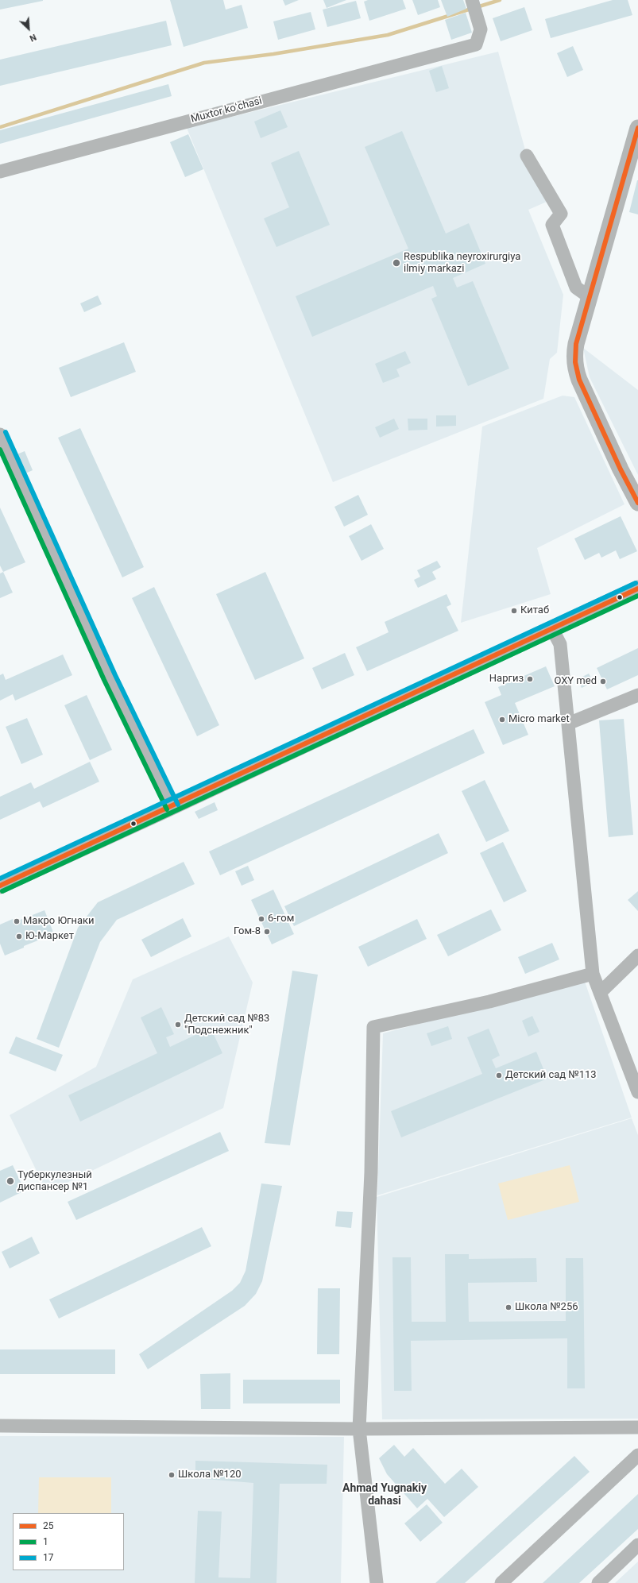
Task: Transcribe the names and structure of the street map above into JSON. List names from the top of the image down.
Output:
{
  "streets": {
    "street": ["Muxtor koʻchasi"]
  },
  "districts": ["Ahmad Yugnakiy dahasi"],
  "places": [
    "Respublika neyroxirurgiya ilmiy markazi",
    "Китаб",
    "Наргиз",
    "OXY med",
    "Micro market",
    "6-гом",
    "Макро Югнаки",
    "Гом-8",
    "Ю-Маркет",
    "Детский сад №83 \"Подснежник\"",
    "Детский сад №113",
    "Туберкулезный диспансер №1",
    "Школа №256",
    "Школа №120"
  ],
  "lines": ["transit line 25", "transit line 17", "transit line 1"],
  "legend": ["25", "1", "17"],
  "north": "bottom right"
}
